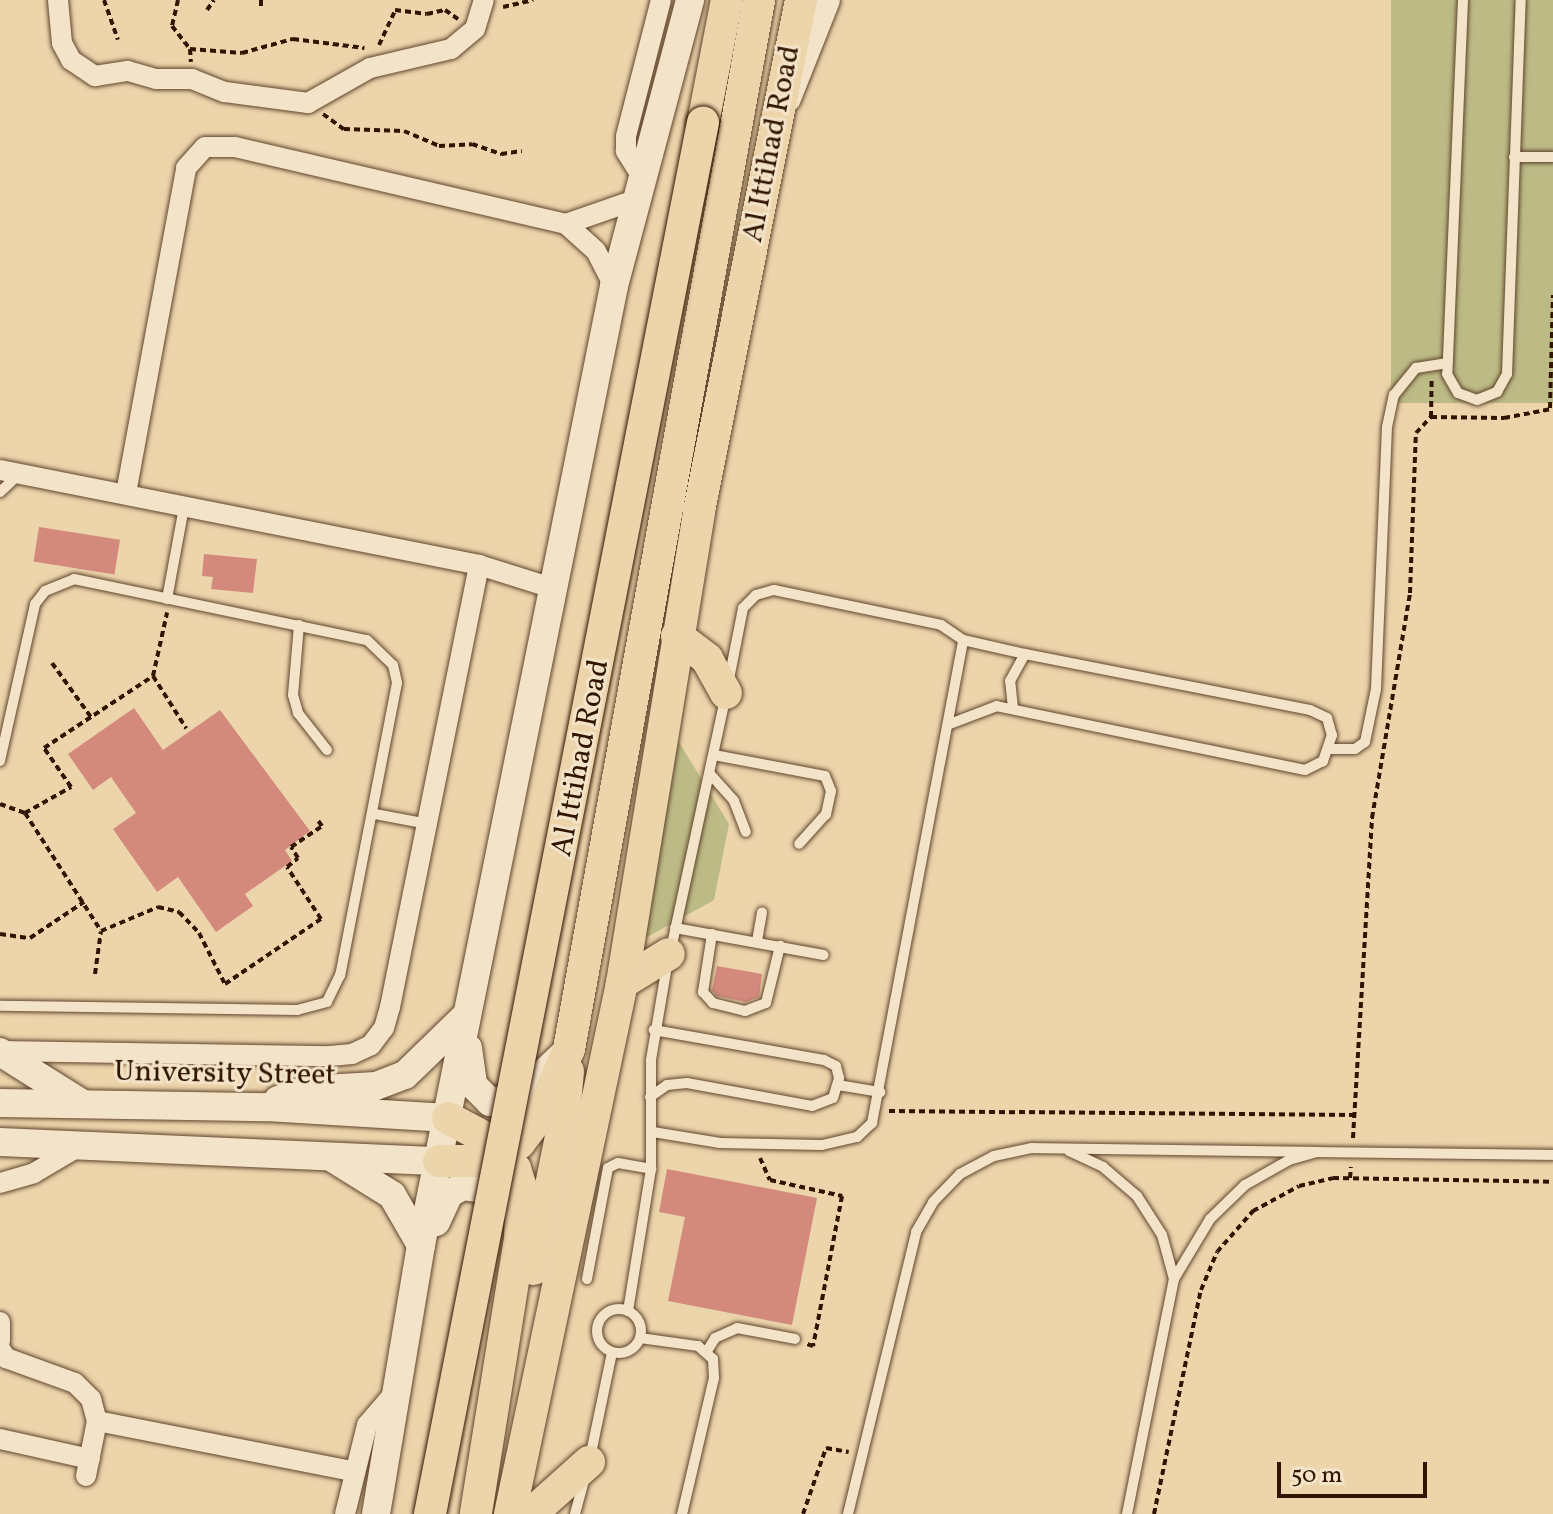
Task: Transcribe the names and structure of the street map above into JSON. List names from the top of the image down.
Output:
{
  "streets": {
    "highway": ["Al Ittihad Road"],
    "main road": ["University Street"]
  },
  "scale_bar": "50 m"
}
